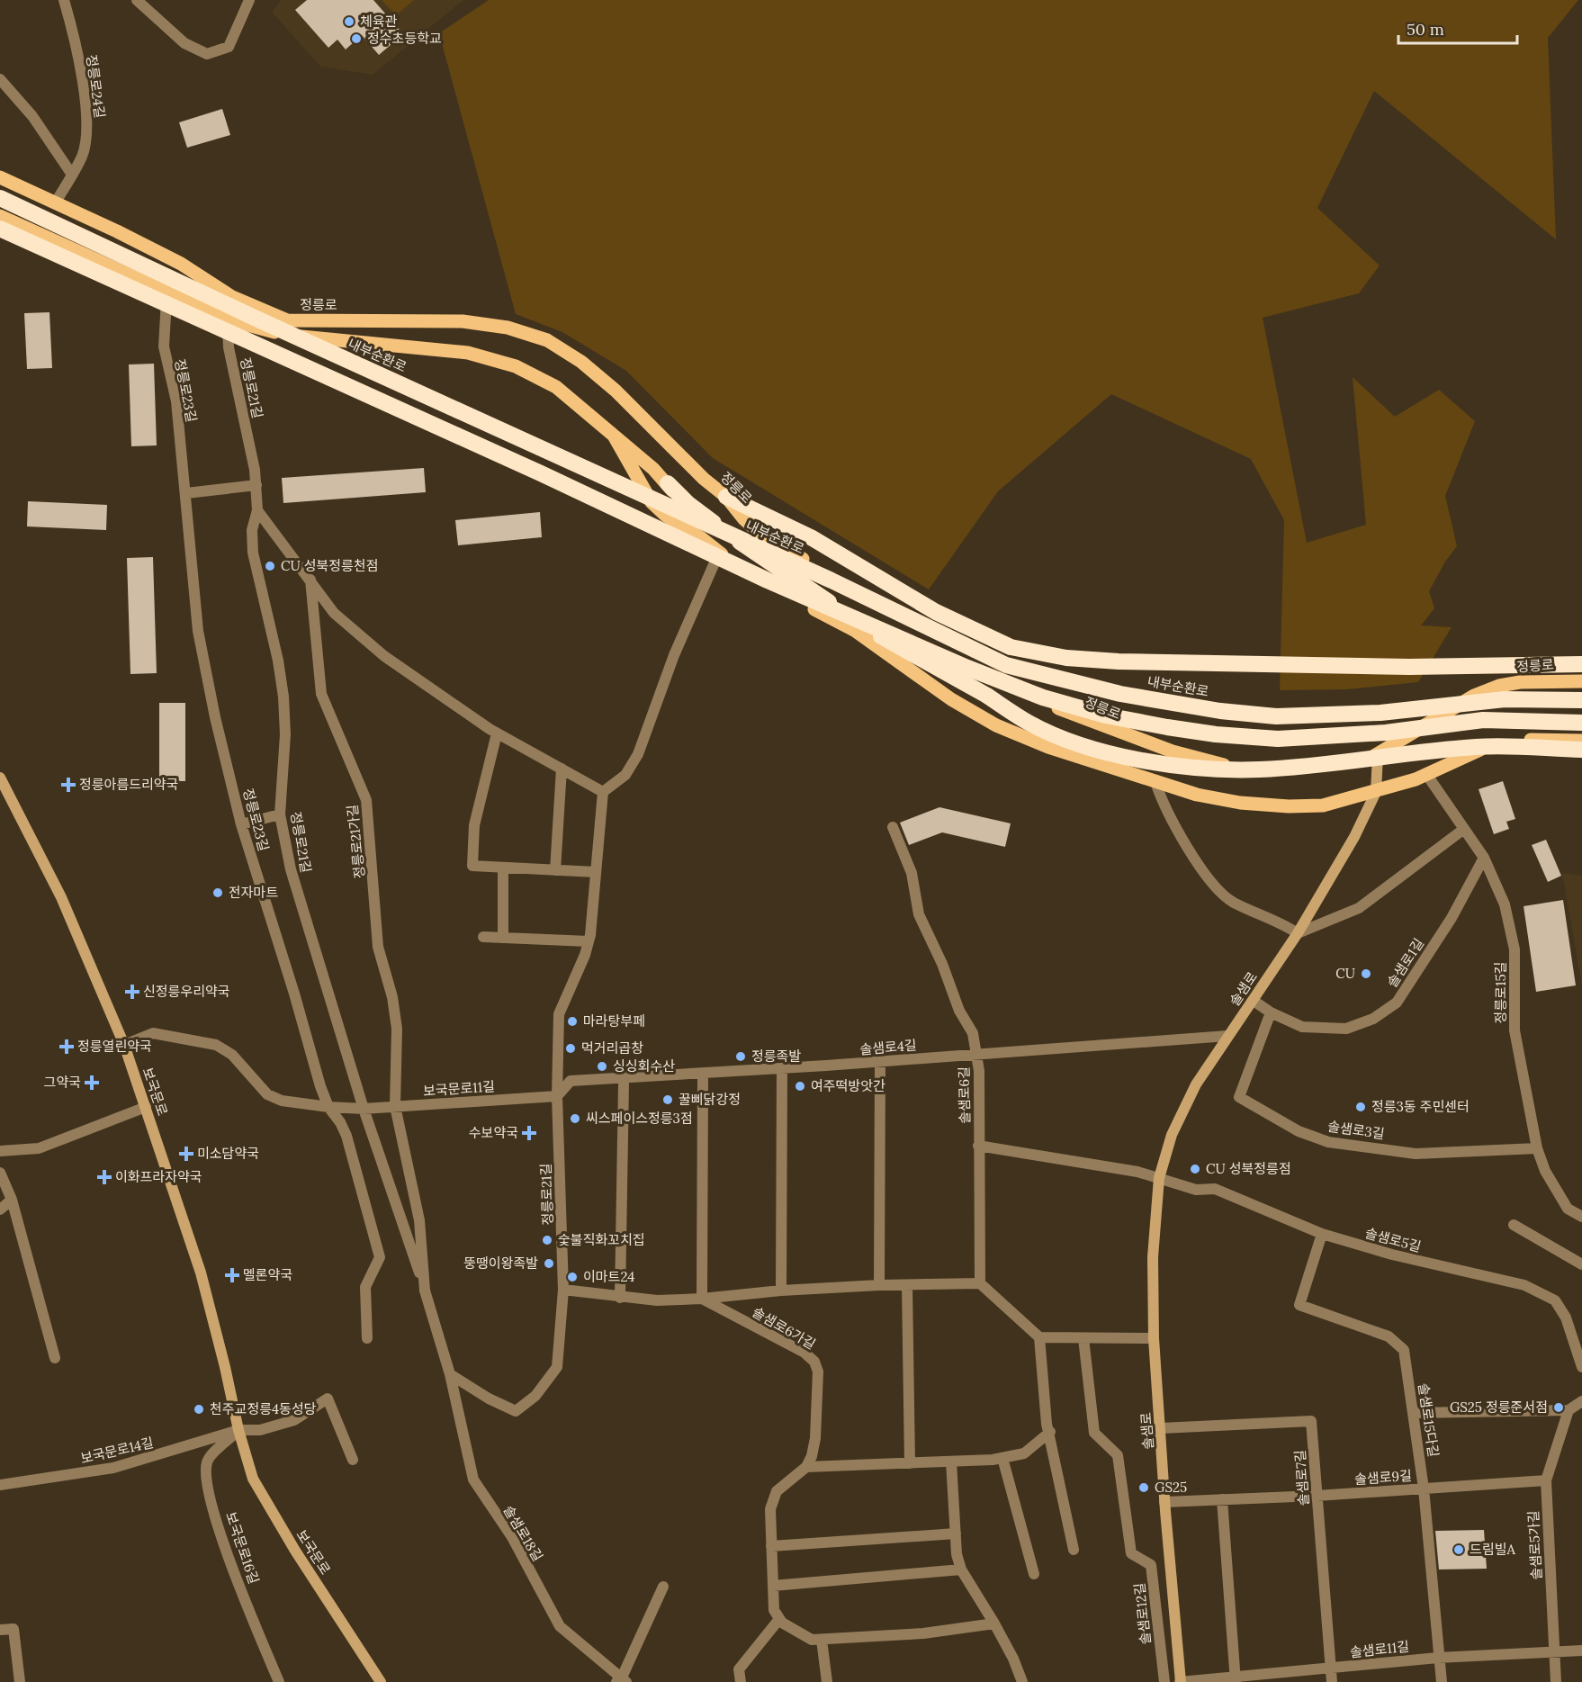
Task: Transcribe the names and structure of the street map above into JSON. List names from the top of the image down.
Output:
{
  "streets": {
    "highway": ["내부순환로"],
    "main road": ["정릉로", "솔샘로", "보국문로"],
    "street": [
      "정릉로24길",
      "정릉로21길",
      "정릉로23길",
      "정릉로21가길",
      "솔샘로1길",
      "정릉로15길",
      "솔샘로4길",
      "보국문로11길",
      "솔샘로6길",
      "솔샘로3길",
      "솔샘로5길",
      "솔샘로6가길",
      "솔샘로15다길",
      "보국문로14길",
      "솔샘로7길",
      "솔샘로9길",
      "솔샘로18길",
      "솔샘로5가길",
      "보국문로16길",
      "솔샘로12길",
      "솔샘로11길"
    ]
  },
  "crossings": [
    ["정릉로24길", "정릉로"],
    ["정릉로", "정릉로21길"],
    ["정릉로", "솔샘로"],
    ["정릉로21길", "솔샘로4길"],
    ["정릉로21길", "보국문로11길"],
    ["정릉로23길", "보국문로11길"],
    ["정릉로21가길", "보국문로11길"],
    ["정릉로21가길", "솔샘로18길"],
    ["솔샘로1길", "솔샘로"],
    ["솔샘로1길", "정릉로15길"],
    ["솔샘로1길", "솔샘로3길"],
    ["솔샘로", "솔샘로4길"],
    ["솔샘로", "솔샘로5길"],
    ["솔샘로", "솔샘로7길"],
    ["솔샘로", "솔샘로9길"],
    ["솔샘로", "솔샘로11길"],
    ["정릉로15길", "솔샘로3길"],
    ["솔샘로4길", "보국문로11길"],
    ["솔샘로4길", "솔샘로6길"],
    ["보국문로11길", "보국문로"],
    ["보국문로11길", "솔샘로18길"],
    ["보국문로", "보국문로14길"],
    ["보국문로", "보국문로16길"],
    ["솔샘로5길", "솔샘로15다길"],
    ["솔샘로15다길", "솔샘로9길"],
    ["솔샘로15다길", "솔샘로11길"],
    ["보국문로14길", "보국문로16길"],
    ["솔샘로7길", "솔샘로9길"],
    ["솔샘로7길", "솔샘로11길"],
    ["솔샘로9길", "솔샘로5가길"],
    ["솔샘로5가길", "솔샘로11길"]
  ],
  "places": {
    "other": [
      "체육관",
      "정수초등학교",
      "CU 성북정릉천점",
      "전자마트",
      "CU",
      "마라탕부페",
      "먹거리곱창",
      "정릉족발",
      "싱싱회수산",
      "여주떡방앗간",
      "꿀삐닭강정",
      "정릉3동 주민센터",
      "씨스페이스정릉3점",
      "CU 성북정릉점",
      "숯불직화꼬치집",
      "뚱땡이왕족발",
      "이마트24",
      "GS25 정릉준서점",
      "천주교정릉4동성당",
      "GS25",
      "드림빌A"
    ],
    "health": [
      "정릉아름드리약국",
      "신정릉우리약국",
      "정릉열린약국",
      "그약국",
      "수보약국",
      "미소담약국",
      "이화프라자약국",
      "멜론약국"
    ]
  },
  "scale_bar": "50 m"
}
